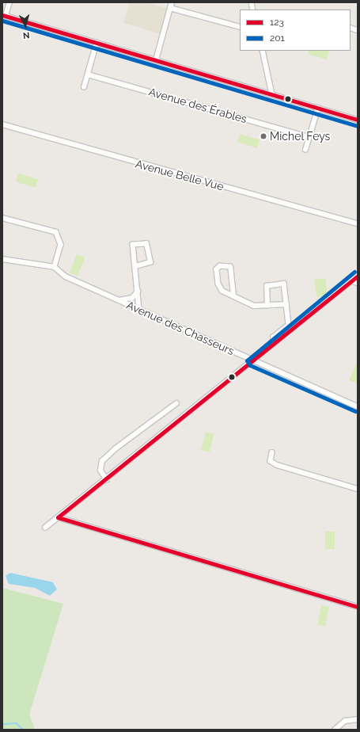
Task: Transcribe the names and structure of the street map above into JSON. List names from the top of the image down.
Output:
{
  "streets": {
    "street": ["Avenue des Érables", "Avenue Belle Vue", "Avenue des Chasseurs"]
  },
  "places": ["Michel Feys"],
  "lines": ["transit line 123", "transit line 201"],
  "legend": ["123", "201"],
  "north": "bottom"
}
